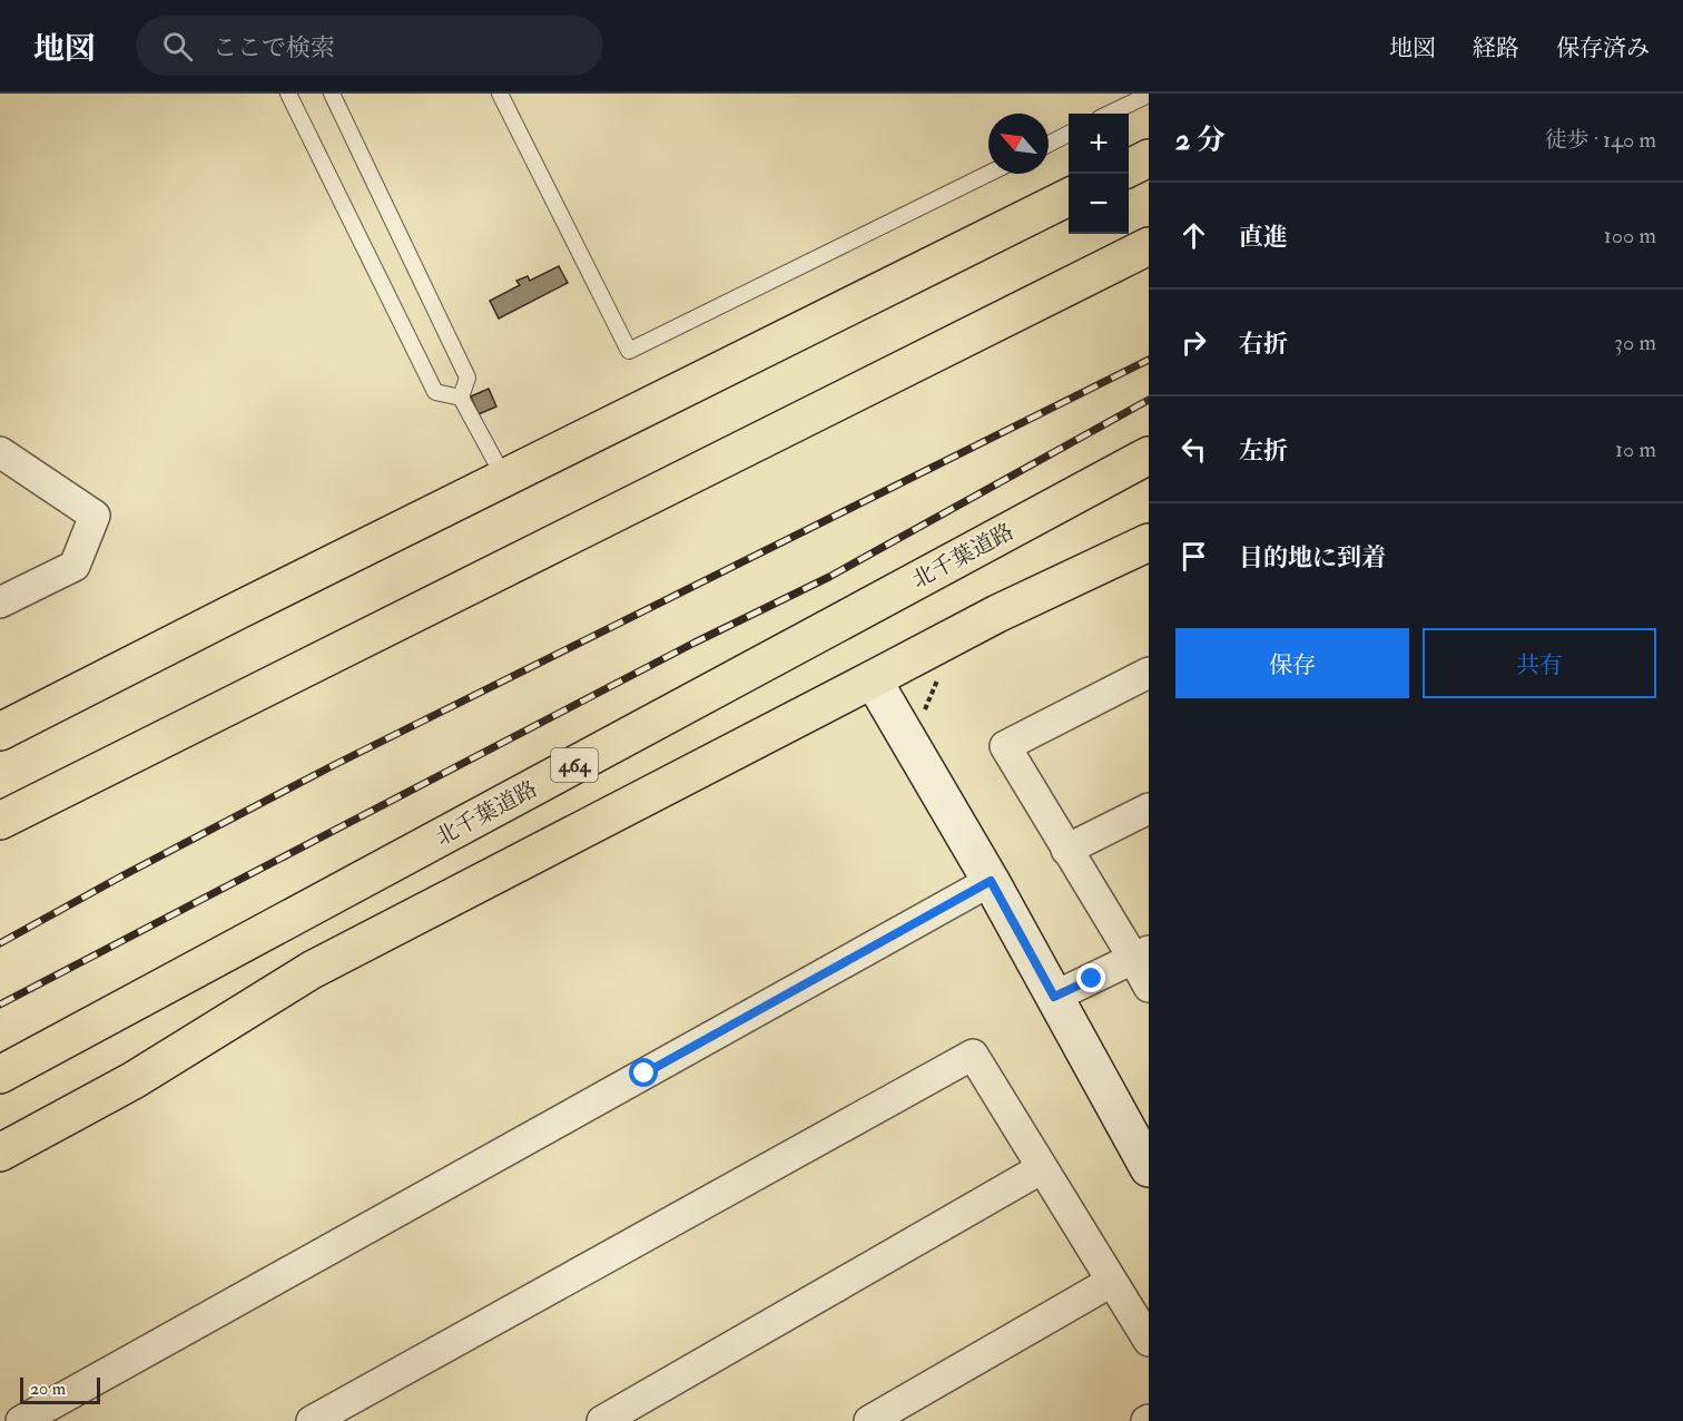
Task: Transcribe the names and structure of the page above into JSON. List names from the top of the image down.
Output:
{
  "streets": {
    "highway": ["北千葉道路", "464"]
  },
  "scale_bar": "20 m",
  "north": "top left",
  "page": {
    "header": "地図",
    "search": "ここで検索",
    "nav": ["地図", "経路", "保存済み"],
    "heading": ["2 分", "徒歩 · 140 m"],
    "map_buttons": ["+", "−"],
    "list": [
      ["直進", "100 m"],
      ["右折", "30 m"],
      ["左折", "10 m"],
      "目的地に到着"
    ],
    "buttons": ["保存", "共有"],
    "scale": "20 m"
  }
}
